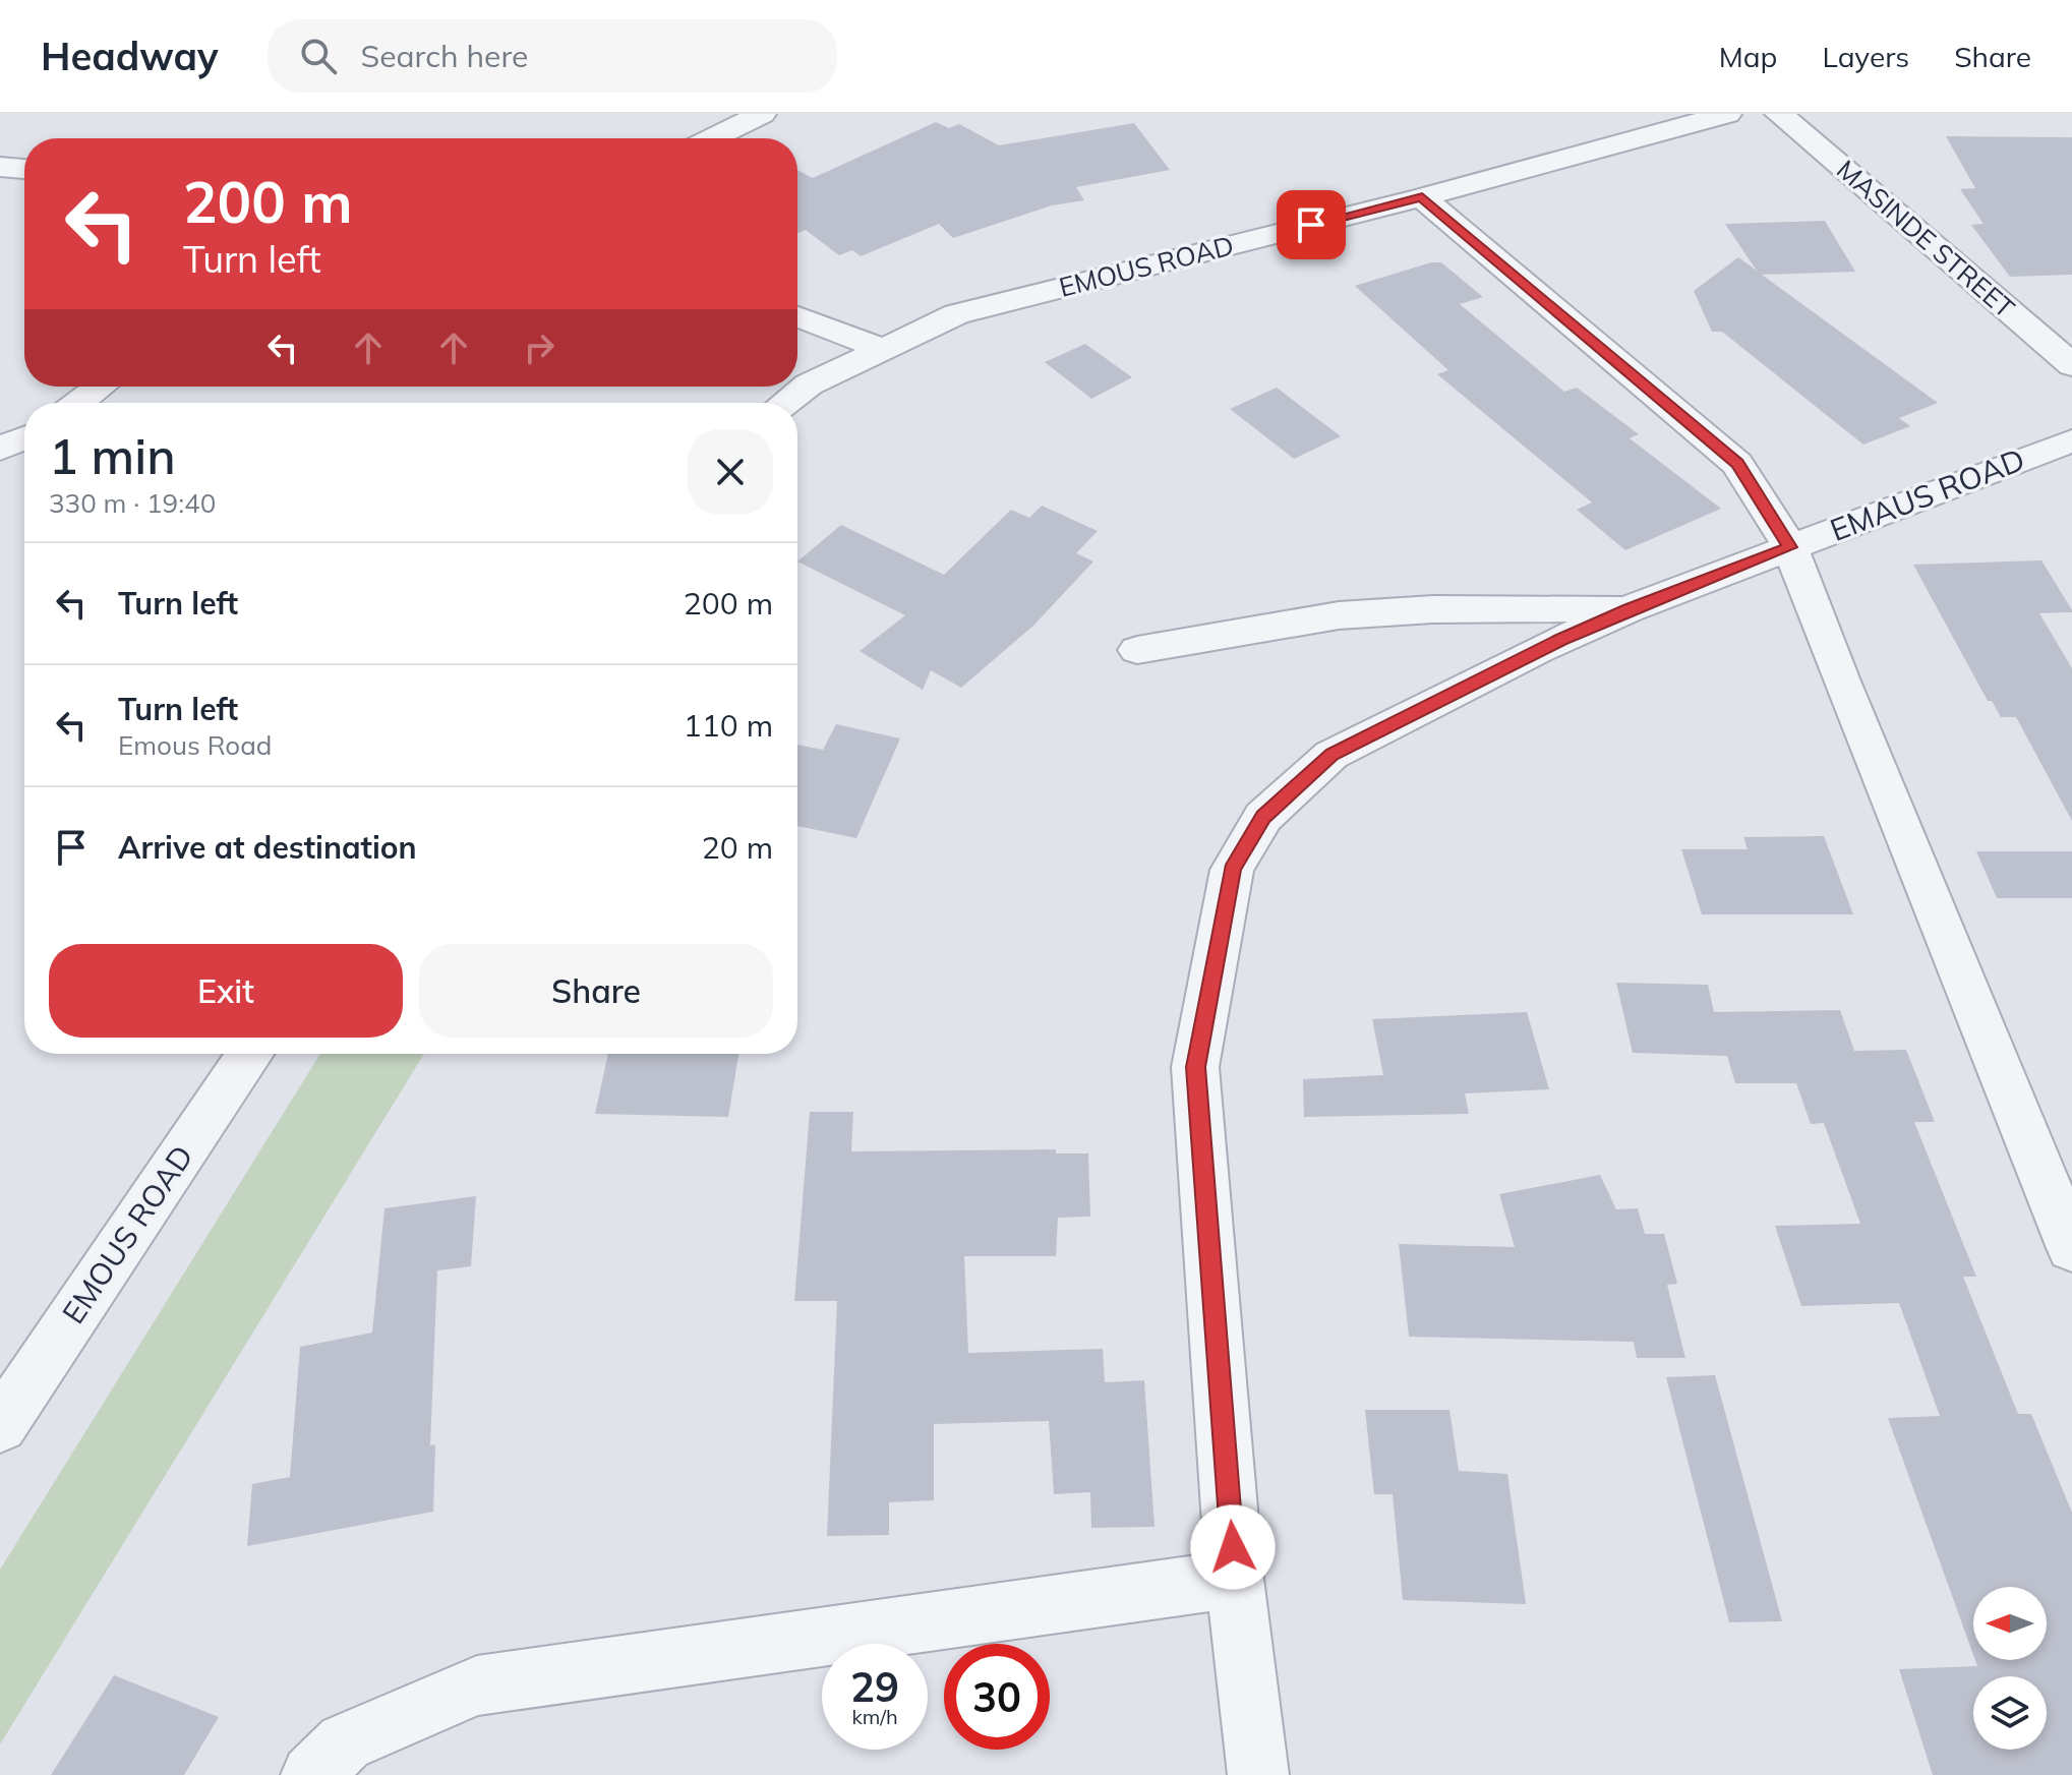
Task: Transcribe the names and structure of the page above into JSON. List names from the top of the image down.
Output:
{
  "streets": {
    "street": ["MASINDE STREET", "EMOUS ROAD", "EMAUS ROAD"]
  },
  "north": "left",
  "page": {
    "header": "Headway",
    "search": "Search here",
    "nav": ["Map", "Layers", "Share"],
    "turn": ["200 m", "Turn left"],
    "heading": ["1 min", "330 m · 19:40"],
    "list": [
      {
        "name": "Turn left",
        "value": "200 m"
      },
      {
        "name": "Turn left",
        "note": "Emous Road",
        "value": "110 m"
      },
      {
        "name": "Arrive at destination",
        "value": "20 m"
      }
    ],
    "buttons": ["Exit", "Share"],
    "speed": "29 km/h",
    "limit": "30"
  }
}
